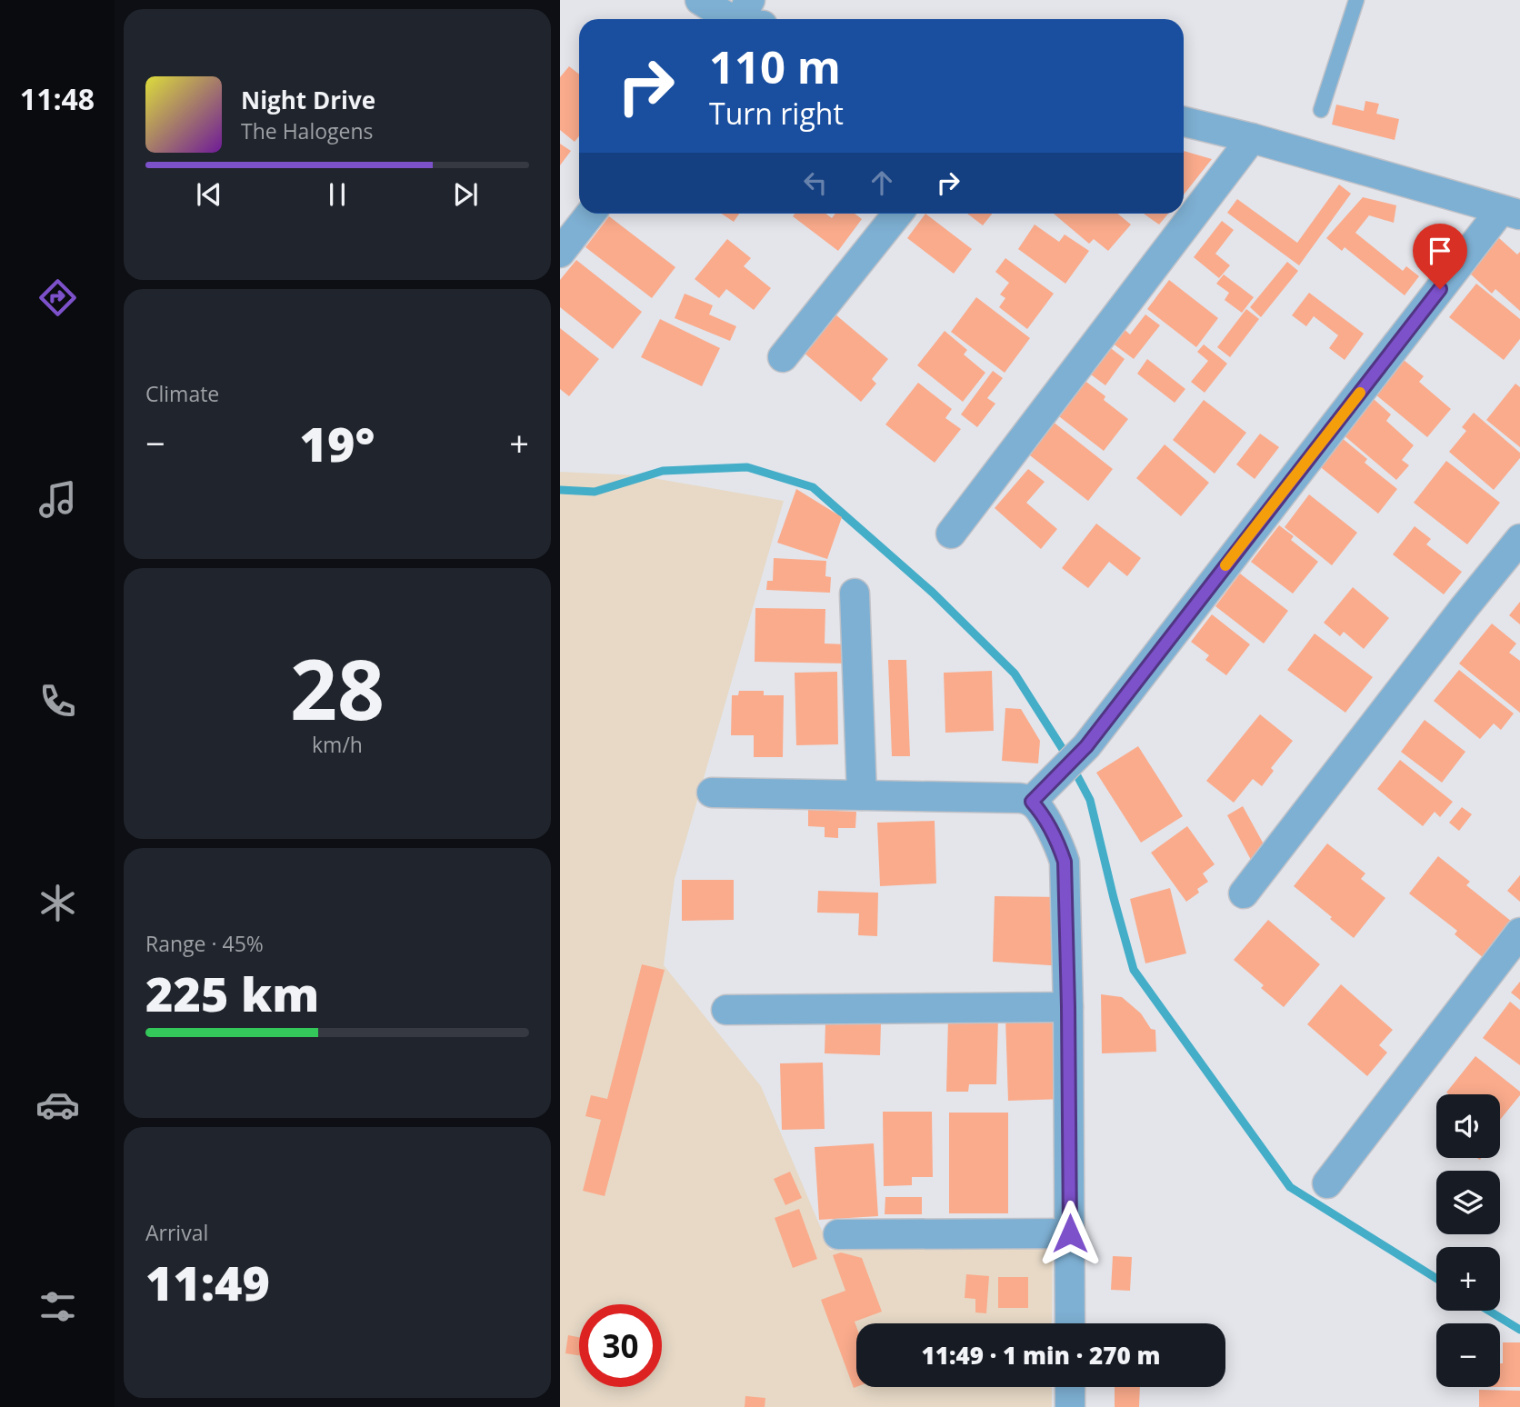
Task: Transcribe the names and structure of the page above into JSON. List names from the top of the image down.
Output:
{
  "page": {
    "tabs": "11:48",
    "turn": ["110 m", "Turn right"],
    "song": ["Night Drive", "The Halogens"],
    "tile": [
      "Climate",
      ["28", "km/h"],
      ["Range · 45%", "225 km"],
      ["Arrival", "11:49"]
    ],
    "heat": ["−", "19°", "+"],
    "map_buttons": ["+", "−"],
    "limit": "30",
    "trip": "11:49 · 1 min · 270 m"
  }
}
